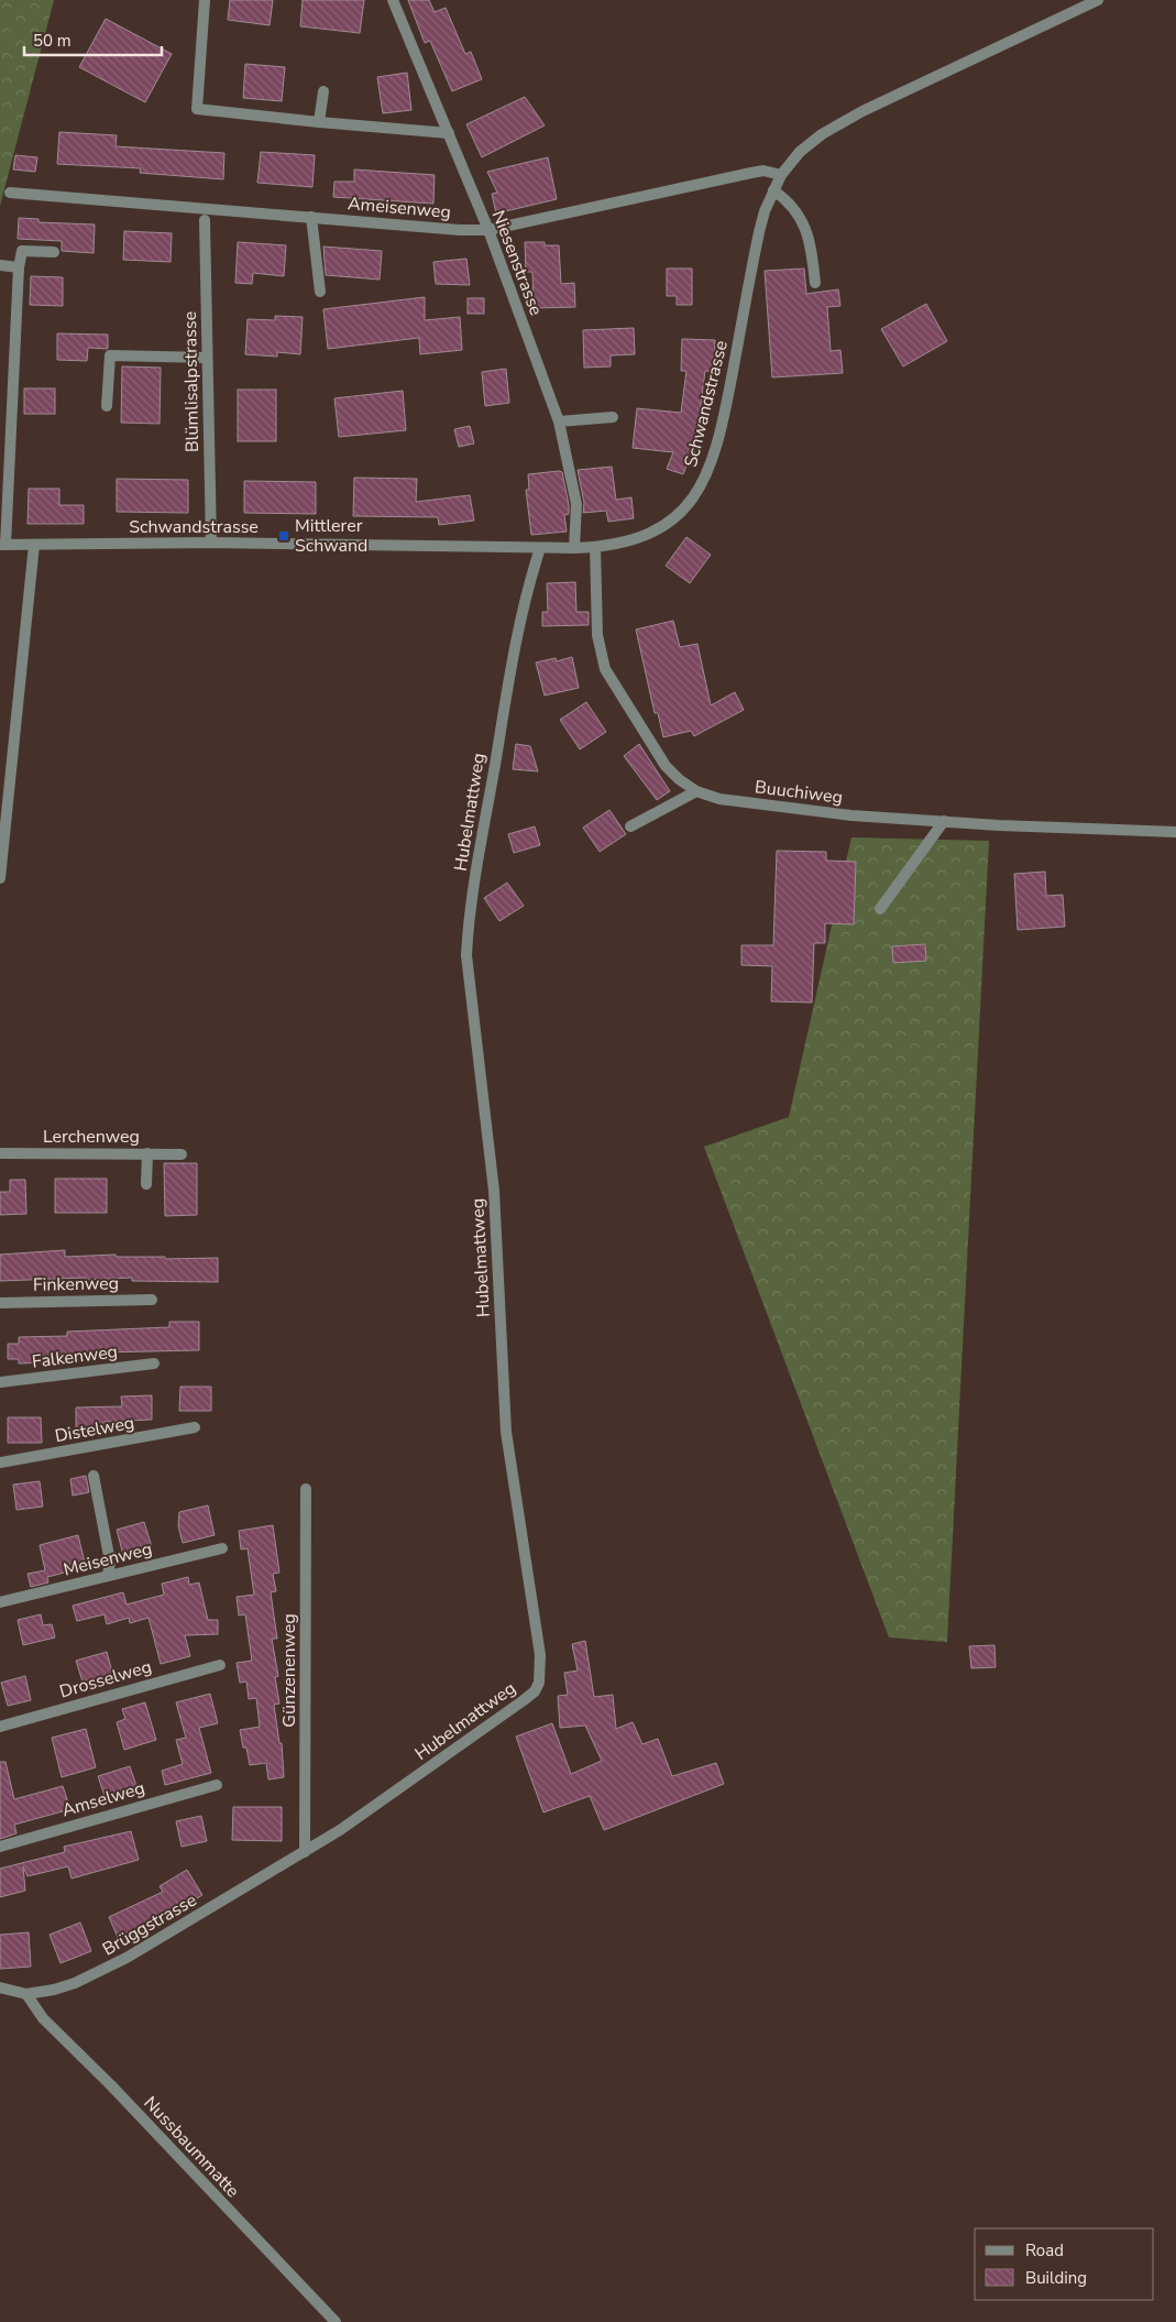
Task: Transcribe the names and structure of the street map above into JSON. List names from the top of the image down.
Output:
{
  "streets": {
    "street": [
      "Ameisenweg",
      "Niesenstrasse",
      "Blümlisalpstrasse",
      "Schwandstrasse",
      "Buuchiweg",
      "Hubelmattweg",
      "Lerchenweg",
      "Finkenweg",
      "Falkenweg",
      "Distelweg",
      "Meisenweg",
      "Günzenenweg",
      "Drosselweg",
      "Amselweg",
      "Brüggstrasse",
      "Nussbaummatte"
    ]
  },
  "crossings": [
    ["Ameisenweg", "Niesenstrasse"],
    ["Ameisenweg", "Schwandstrasse"],
    ["Niesenstrasse", "Schwandstrasse"],
    ["Blümlisalpstrasse", "Schwandstrasse"],
    ["Schwandstrasse", "Buuchiweg"],
    ["Schwandstrasse", "Hubelmattweg"],
    ["Hubelmattweg", "Günzenenweg"],
    ["Hubelmattweg", "Brüggstrasse"],
    ["Günzenenweg", "Brüggstrasse"],
    ["Brüggstrasse", "Nussbaummatte"]
  ],
  "places": {
    "transit": ["Mittlerer Schwand"]
  },
  "legend": ["Road", "Building"],
  "scale_bar": "50 m"
}
